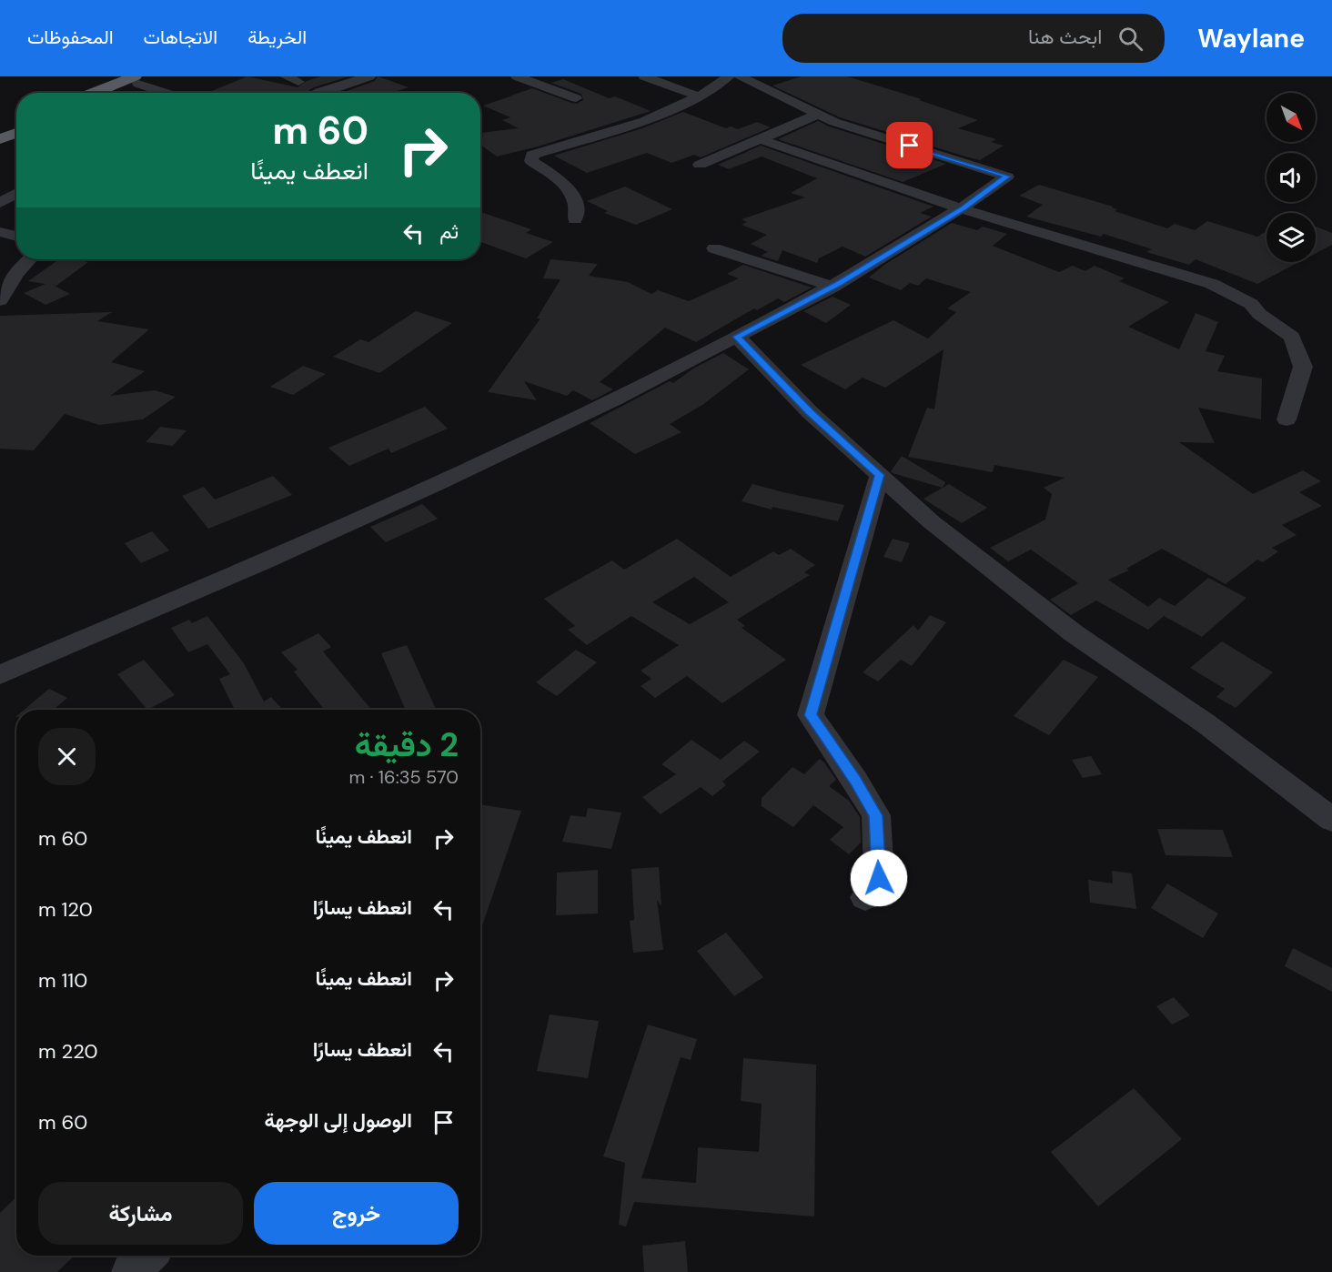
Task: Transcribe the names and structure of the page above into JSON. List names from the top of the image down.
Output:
{
  "north": "bottom right",
  "page": {
    "header": "Waylane",
    "search": "ابحث هنا",
    "nav": ["الخريطة", "الاتجاهات", "المحفوظات"],
    "turn": ["60 m", "انعطف يمينًا"],
    "then": "ثم",
    "heading": ["2 دقيقة", "570 m · 16:35"],
    "list": [
      {
        "name": "انعطف يمينًا",
        "value": "60 m"
      },
      {
        "name": "انعطف يسارًا",
        "value": "120 m"
      },
      {
        "name": "انعطف يمينًا",
        "value": "110 m"
      },
      {
        "name": "انعطف يسارًا",
        "value": "220 m"
      },
      {
        "name": "الوصول إلى الوجهة",
        "value": "60 m"
      }
    ],
    "buttons": ["خروج", "مشاركة"]
  }
}
